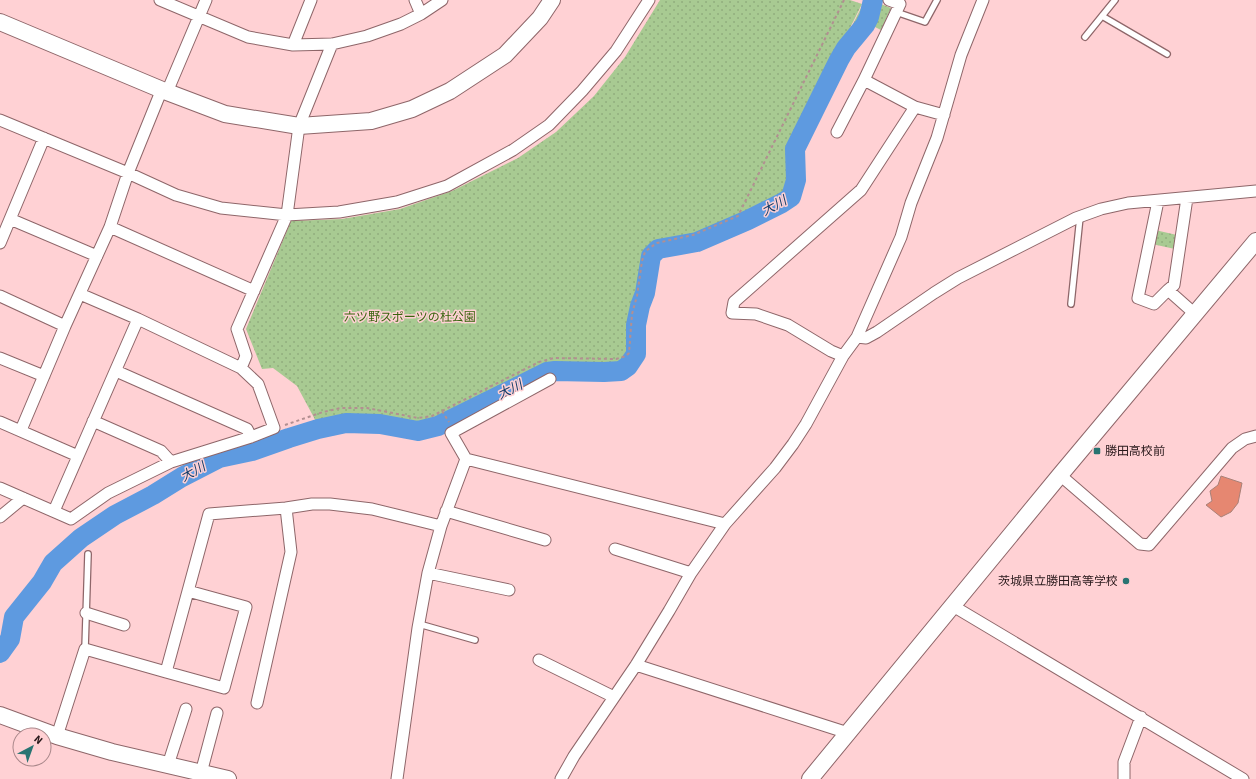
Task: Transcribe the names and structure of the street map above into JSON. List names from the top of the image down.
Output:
{
  "water": ["大川"],
  "parks": ["六ツ野スポーツの杜公園"],
  "places": {
    "transit": ["勝田高校前"],
    "other": ["茨城県立勝田高等学校"]
  },
  "north": "top right"
}
